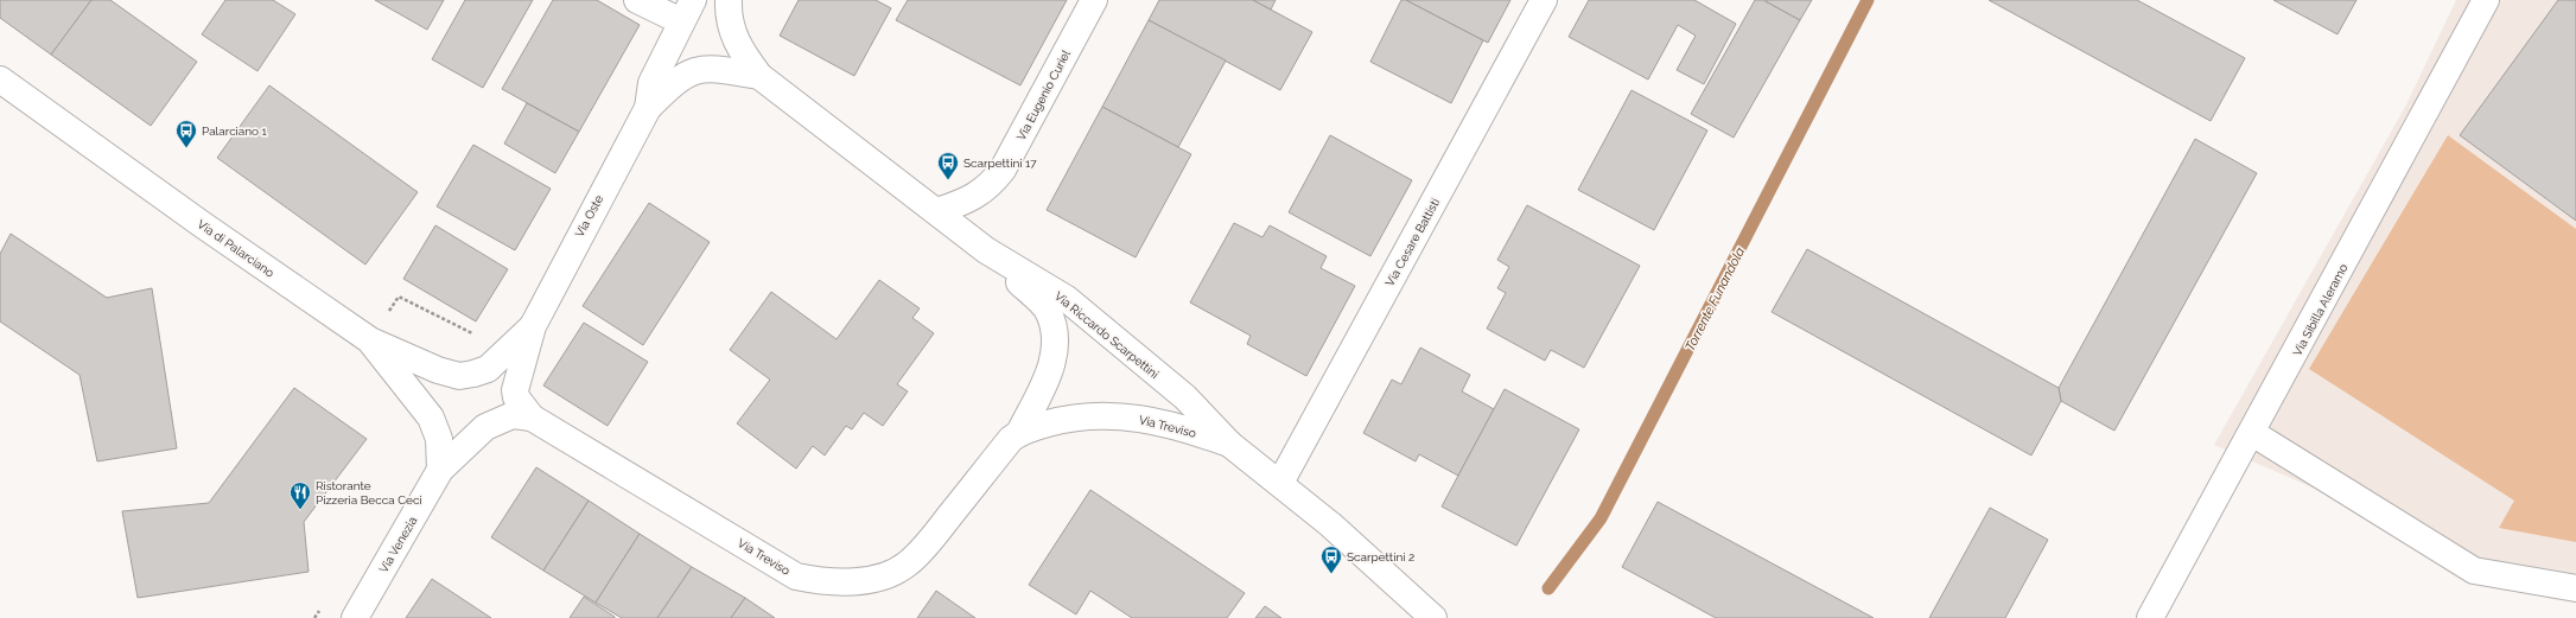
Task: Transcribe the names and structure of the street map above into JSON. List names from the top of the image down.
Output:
{
  "streets": {
    "street": [
      "Via Eugenio Curiel",
      "Via Oste",
      "Via Cesare Battisti",
      "Via di Palarciano",
      "Via Sibilla Aleramo",
      "Via Riccardo Scarpettini",
      "Via Treviso",
      "Via Venezia"
    ]
  },
  "crossings": [
    ["Via Eugenio Curiel", "Via Riccardo Scarpettini"],
    ["Via Oste", "Via di Palarciano"],
    ["Via Oste", "Via Riccardo Scarpettini"],
    ["Via Oste", "Via Treviso"],
    ["Via Oste", "Via Venezia"],
    ["Via Cesare Battisti", "Via Riccardo Scarpettini"],
    ["Via Riccardo Scarpettini", "Via Treviso"],
    ["Via Treviso", "Via Venezia"]
  ],
  "water": ["Torrente Funandola"],
  "places": {
    "bus stop": ["Palarciano 1", "Scarpettini 17", "Scarpettini 2"],
    "restaurant": ["Ristorante Pizzeria Becca Ceci"]
  }
}
